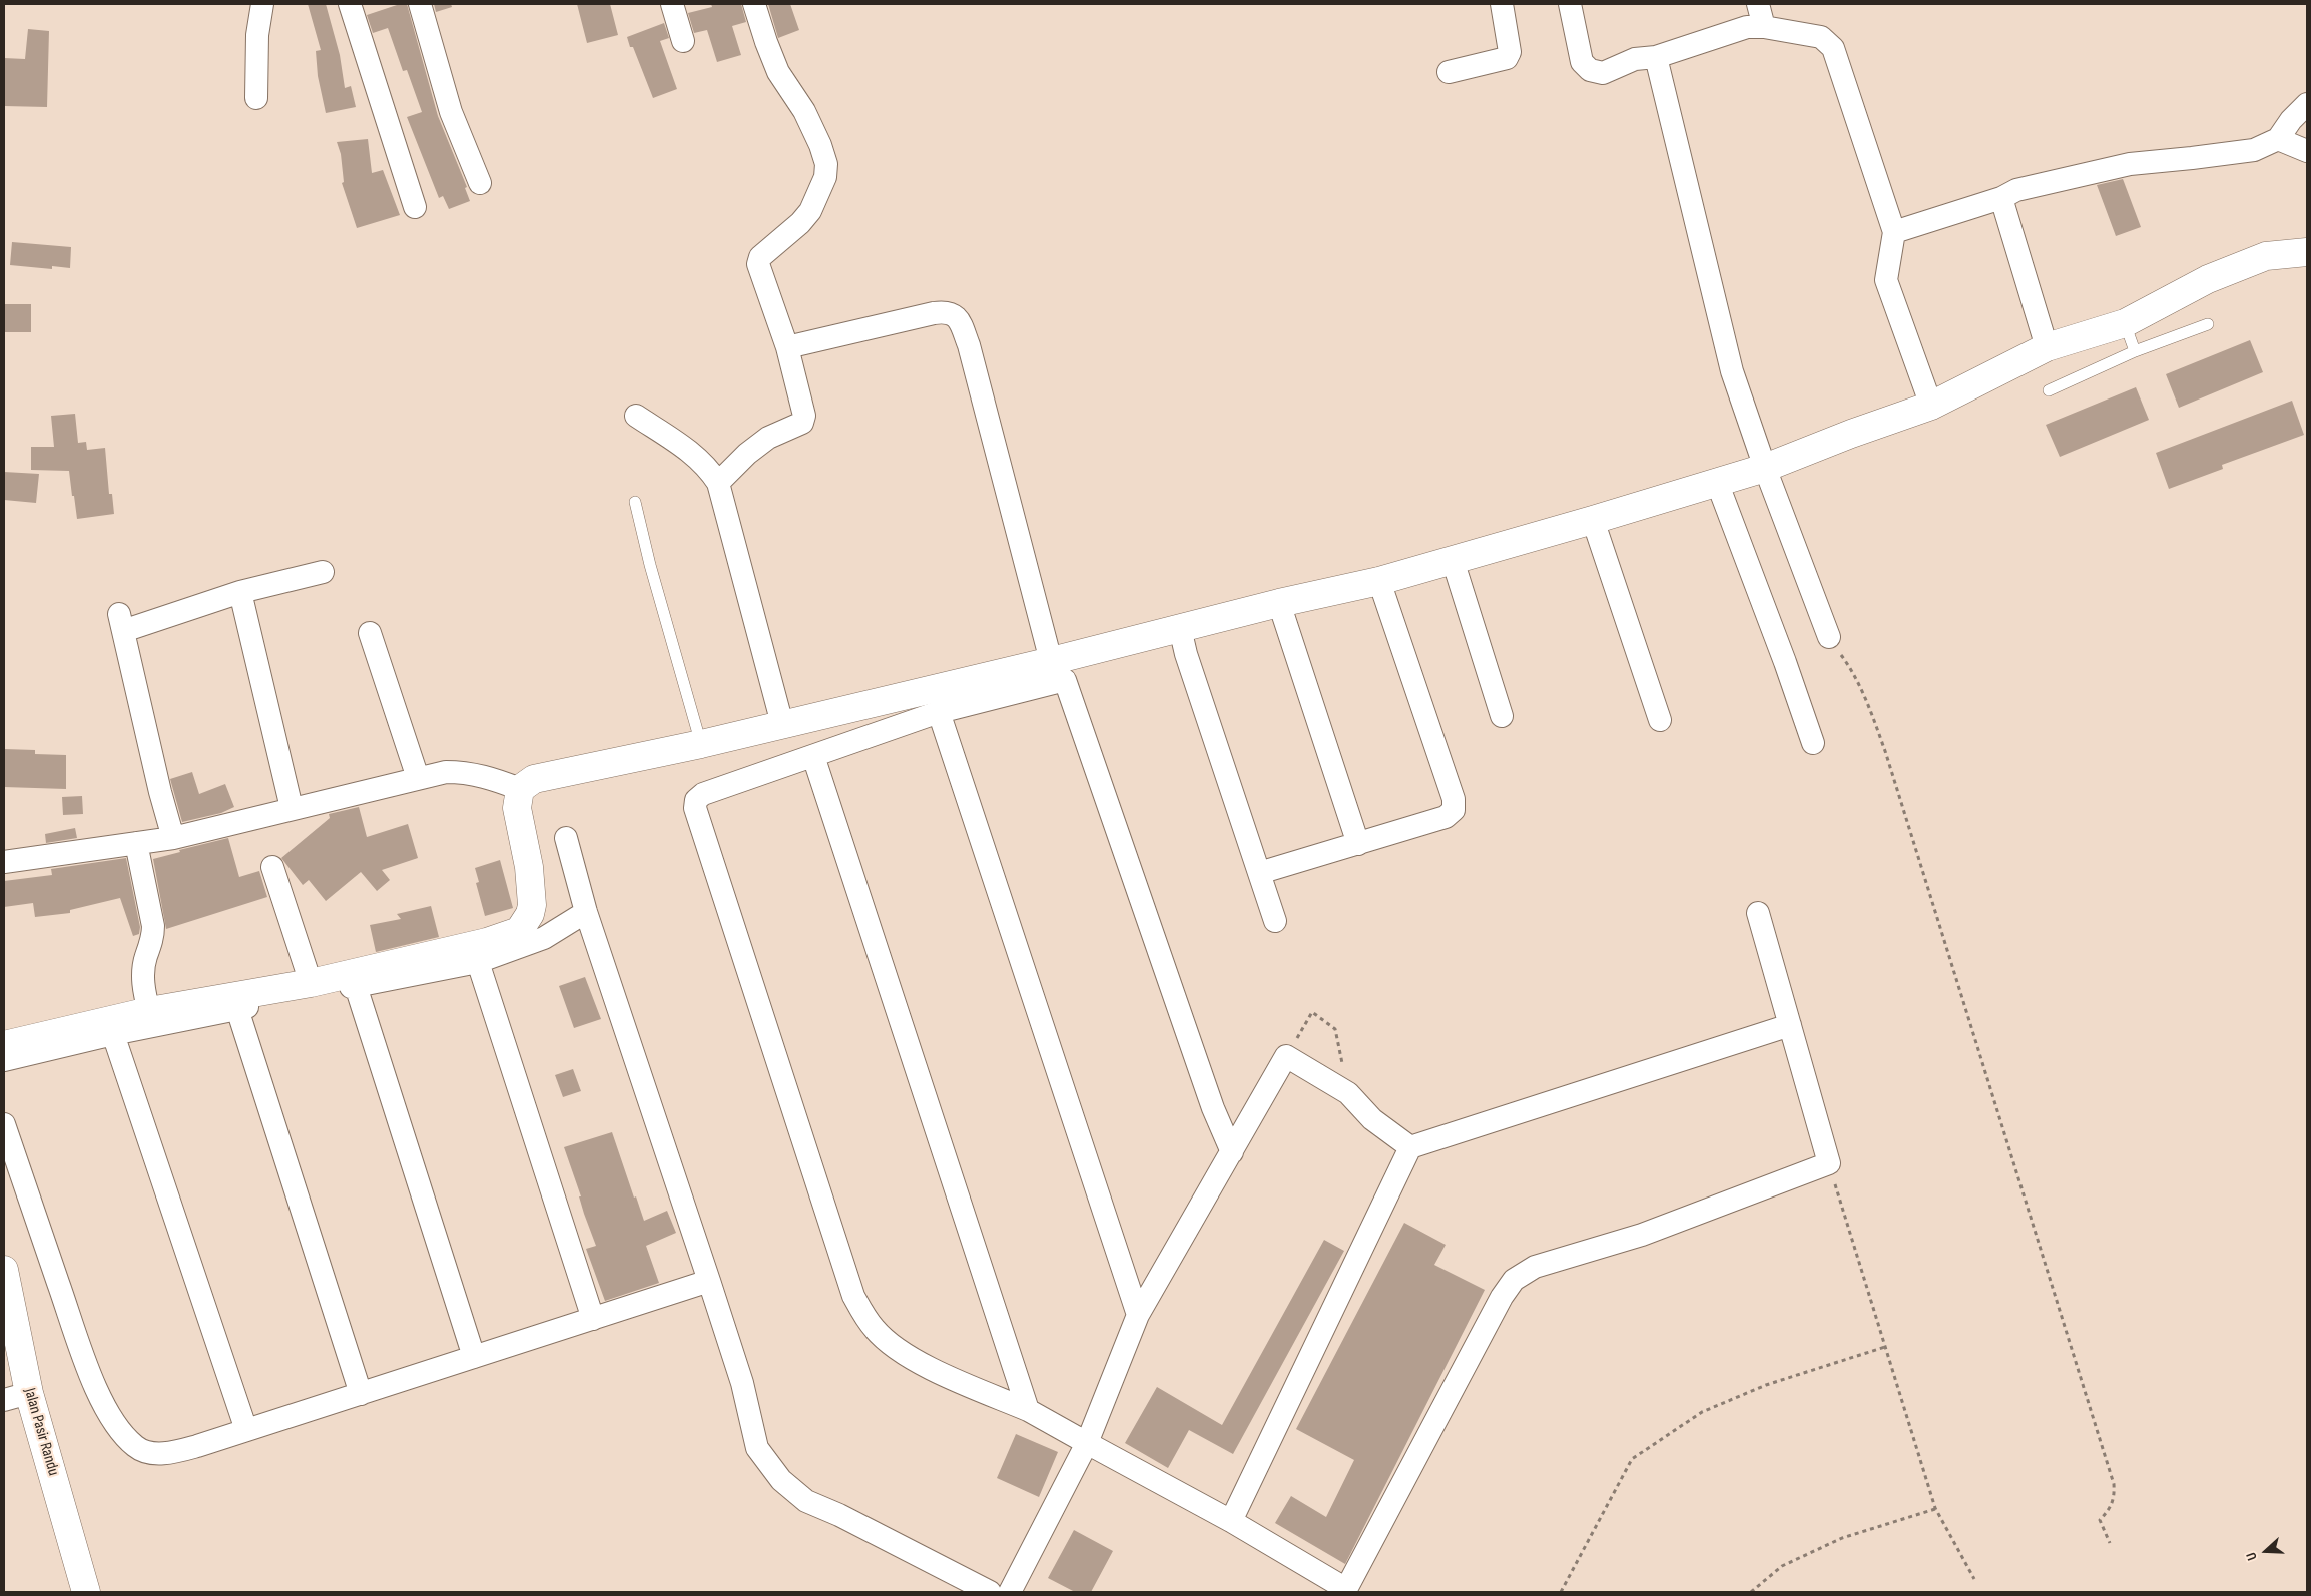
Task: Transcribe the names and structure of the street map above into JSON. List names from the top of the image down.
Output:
{
  "streets": {
    "street": ["Jalan Pasir Randu"]
  },
  "north": "left"
}
